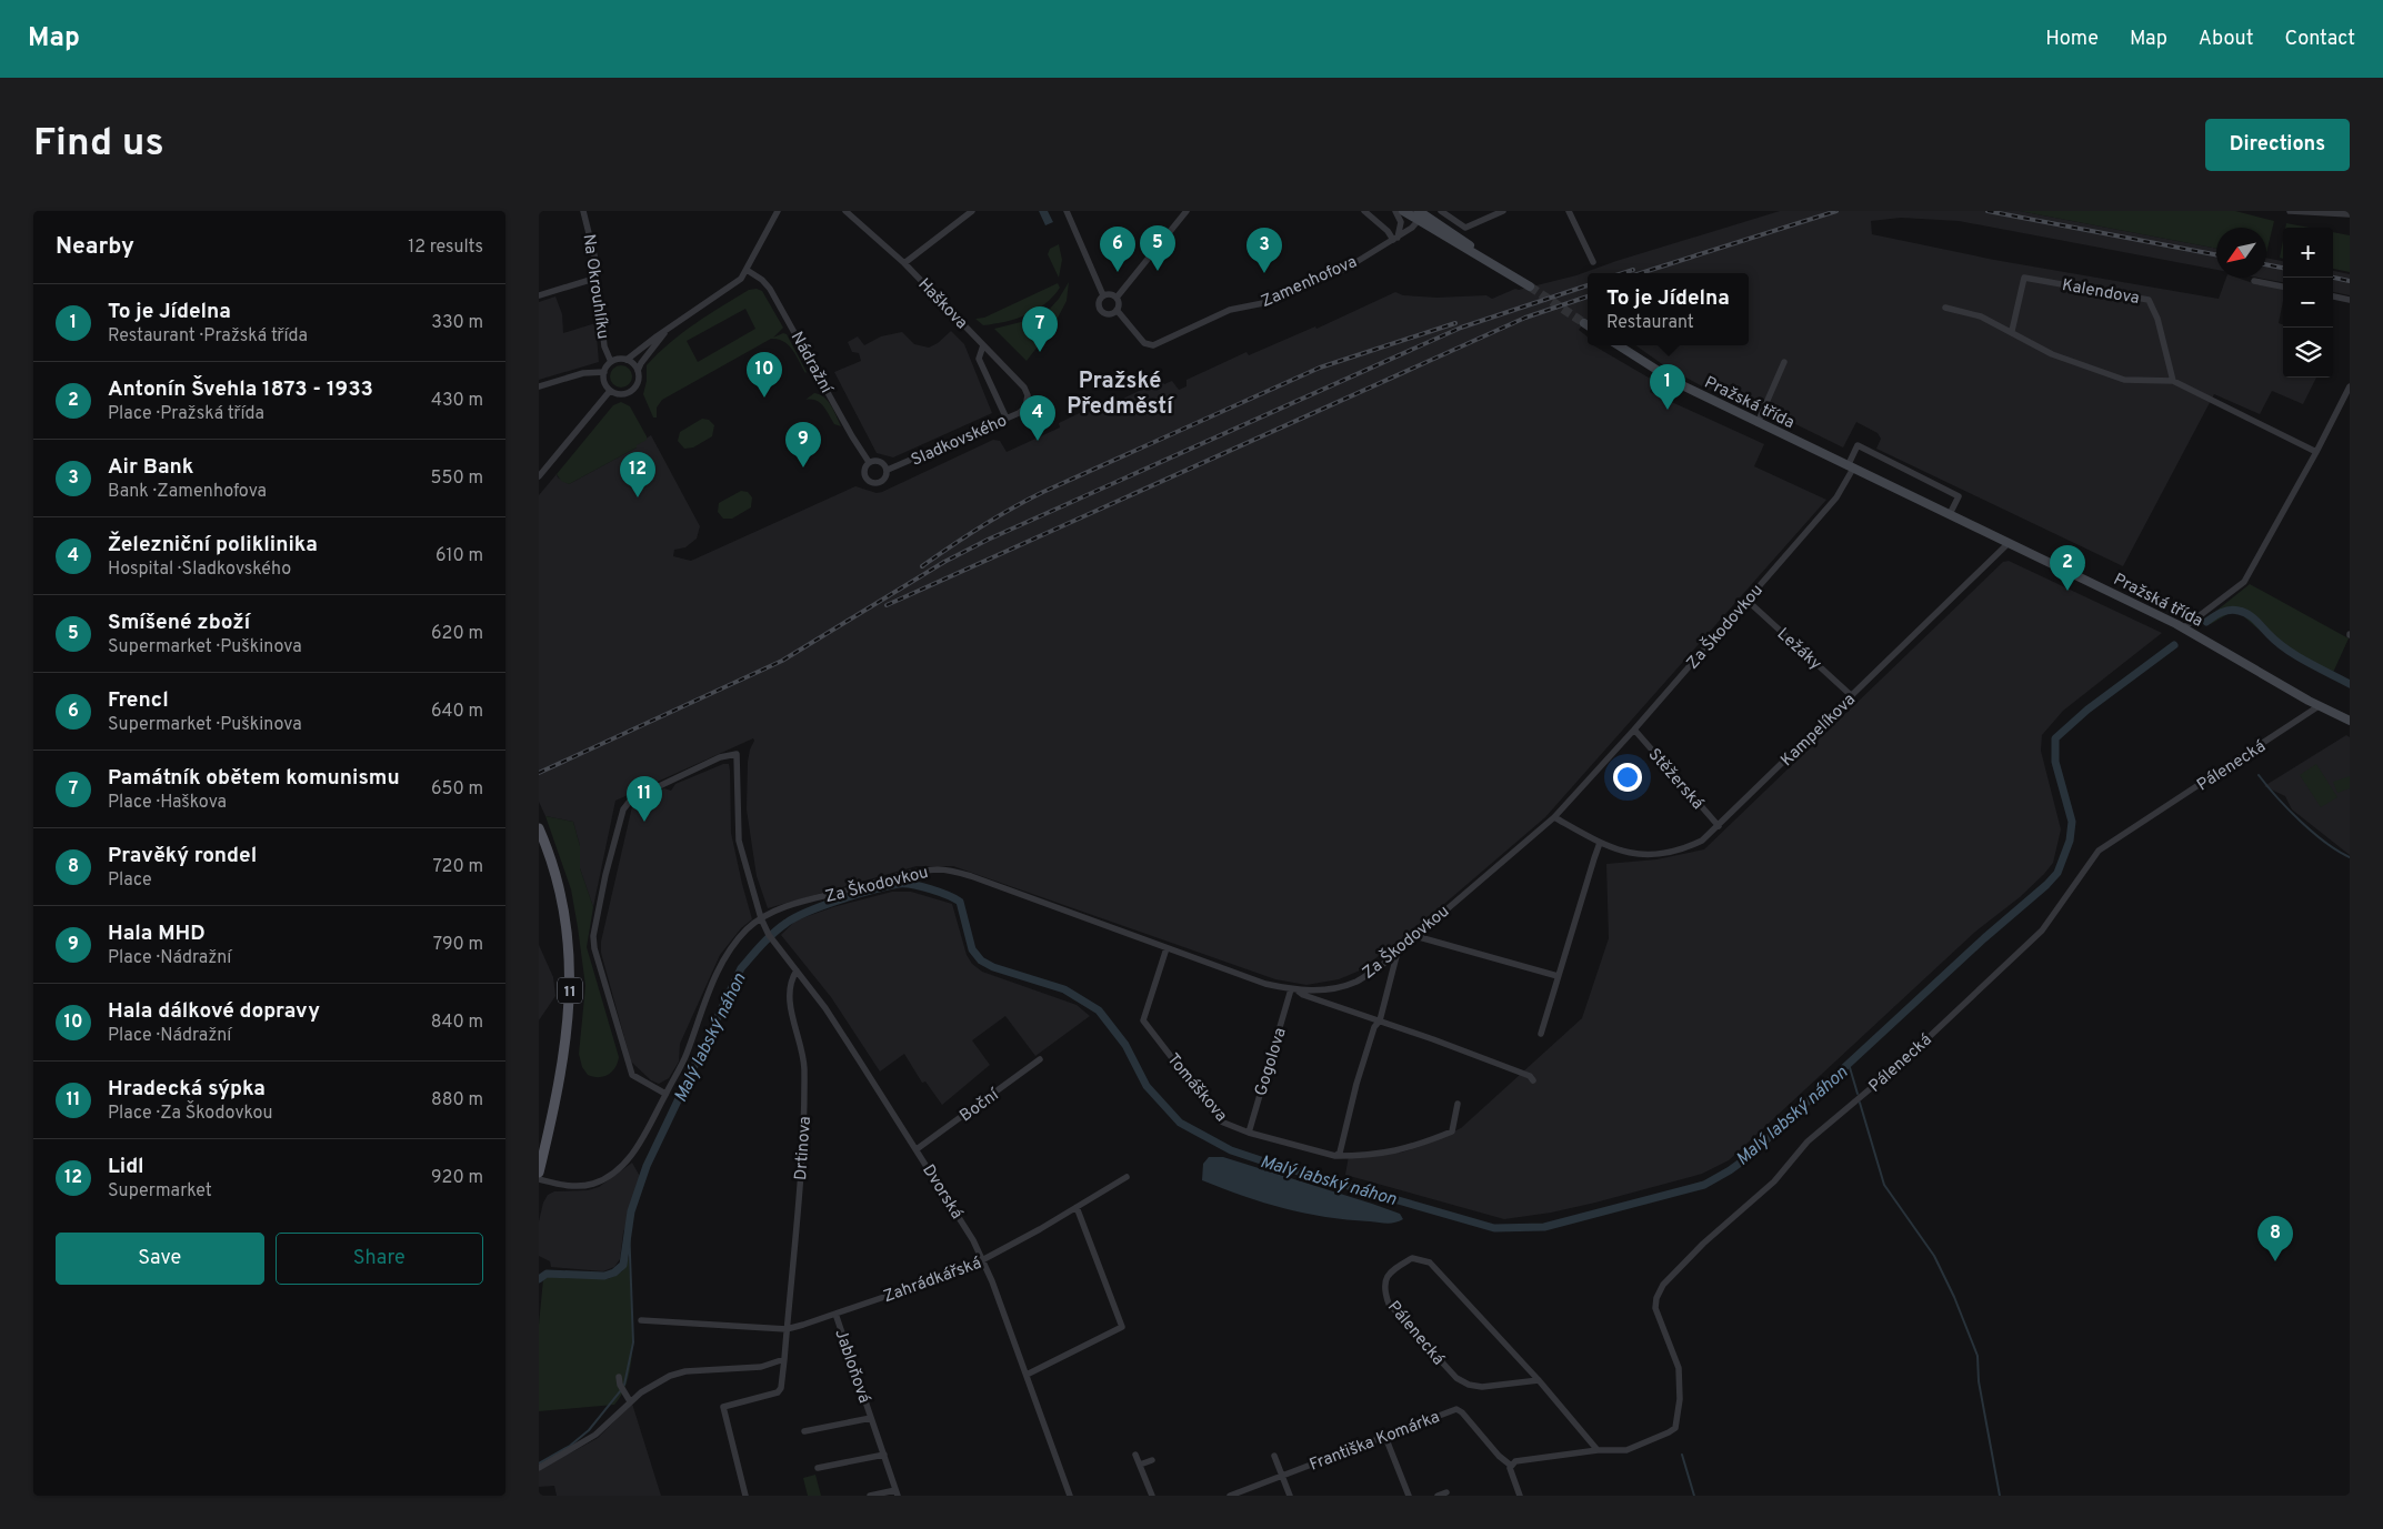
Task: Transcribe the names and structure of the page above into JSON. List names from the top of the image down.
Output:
{
  "streets": {
    "main road": ["11"],
    "street": [
      "Zamenhofova",
      "Na Okrouhlíku",
      "Kalendova",
      "Haškova",
      "Nádražní",
      "Pražská třída",
      "Sladkovského",
      "Za Škodovkou",
      "Ležáky",
      "Kampelíkova",
      "Pálenecká",
      "Stěžerská",
      "Gogolova",
      "Tomáškova",
      "Boční",
      "Drtinova",
      "Dvorská",
      "Zahrádkářská",
      "Jabloňová",
      "Františka Komárka"
    ]
  },
  "crossings": [
    ["Haškova", "Sladkovského"],
    ["Nádražní", "Sladkovského"],
    ["Pražská třída", "Za Škodovkou"],
    ["Pražská třída", "Kampelíkova"],
    ["Pražská třída", "Pálenecká"],
    ["Za Škodovkou", "Ležáky"],
    ["Za Škodovkou", "Kampelíkova"],
    ["Za Škodovkou", "Stěžerská"],
    ["Za Škodovkou", "Gogolova"],
    ["Za Škodovkou", "Tomáškova"],
    ["Za Škodovkou", "Dvorská"],
    ["Ležáky", "Kampelíkova"],
    ["Kampelíkova", "Stěžerská"],
    ["Pálenecká", "Františka Komárka"],
    ["Gogolova", "Tomáškova"],
    ["Boční", "Dvorská"],
    ["Drtinova", "Dvorská"],
    ["Drtinova", "Zahrádkářská"],
    ["Dvorská", "Zahrádkářská"],
    ["Zahrádkářská", "Jabloňová"]
  ],
  "districts": ["Pražské Předměstí"],
  "water": ["Malý labský náhon"],
  "north": "bottom left",
  "page": {
    "header": "Map",
    "nav": [
      "Home",
      "Map",
      "About",
      "Contact"
    ],
    "buttons": [
      "Directions",
      ["Save", "Share"]
    ],
    "title": "Find us",
    "heading": ["Nearby", "12 results"],
    "pins": [
      "5",
      "6",
      "3",
      "7",
      "10",
      "1",
      "4",
      "9",
      "12",
      "2",
      "11",
      "8"
    ],
    "map_buttons": ["+", "−"],
    "popup": ["To je Jídelna", "Restaurant"],
    "list": [
      {
        "mark": "1",
        "name": "To je Jídelna",
        "note": "Restaurant · Pražská třída",
        "value": "330 m"
      },
      {
        "mark": "2",
        "name": "Antonín Švehla 1873 - 1933",
        "note": "Place · Pražská třída",
        "value": "430 m"
      },
      {
        "mark": "3",
        "name": "Air Bank",
        "note": "Bank · Zamenhofova",
        "value": "550 m"
      },
      {
        "mark": "4",
        "name": "Železniční poliklinika",
        "note": "Hospital · Sladkovského",
        "value": "610 m"
      },
      {
        "mark": "5",
        "name": "Smíšené zboží",
        "note": "Supermarket · Puškinova",
        "value": "620 m"
      },
      {
        "mark": "6",
        "name": "Frencl",
        "note": "Supermarket · Puškinova",
        "value": "640 m"
      },
      {
        "mark": "7",
        "name": "Památník obětem komunismu",
        "note": "Place · Haškova",
        "value": "650 m"
      },
      {
        "mark": "8",
        "name": "Pravěký rondel",
        "note": "Place",
        "value": "720 m"
      },
      {
        "mark": "9",
        "name": "Hala MHD",
        "note": "Place · Nádražní",
        "value": "790 m"
      },
      {
        "mark": "10",
        "name": "Hala dálkové dopravy",
        "note": "Place · Nádražní",
        "value": "840 m"
      },
      {
        "mark": "11",
        "name": "Hradecká sýpka",
        "note": "Place · Za Škodovkou",
        "value": "880 m"
      },
      {
        "mark": "12",
        "name": "Lidl",
        "note": "Supermarket",
        "value": "920 m"
      }
    ]
  }
}
